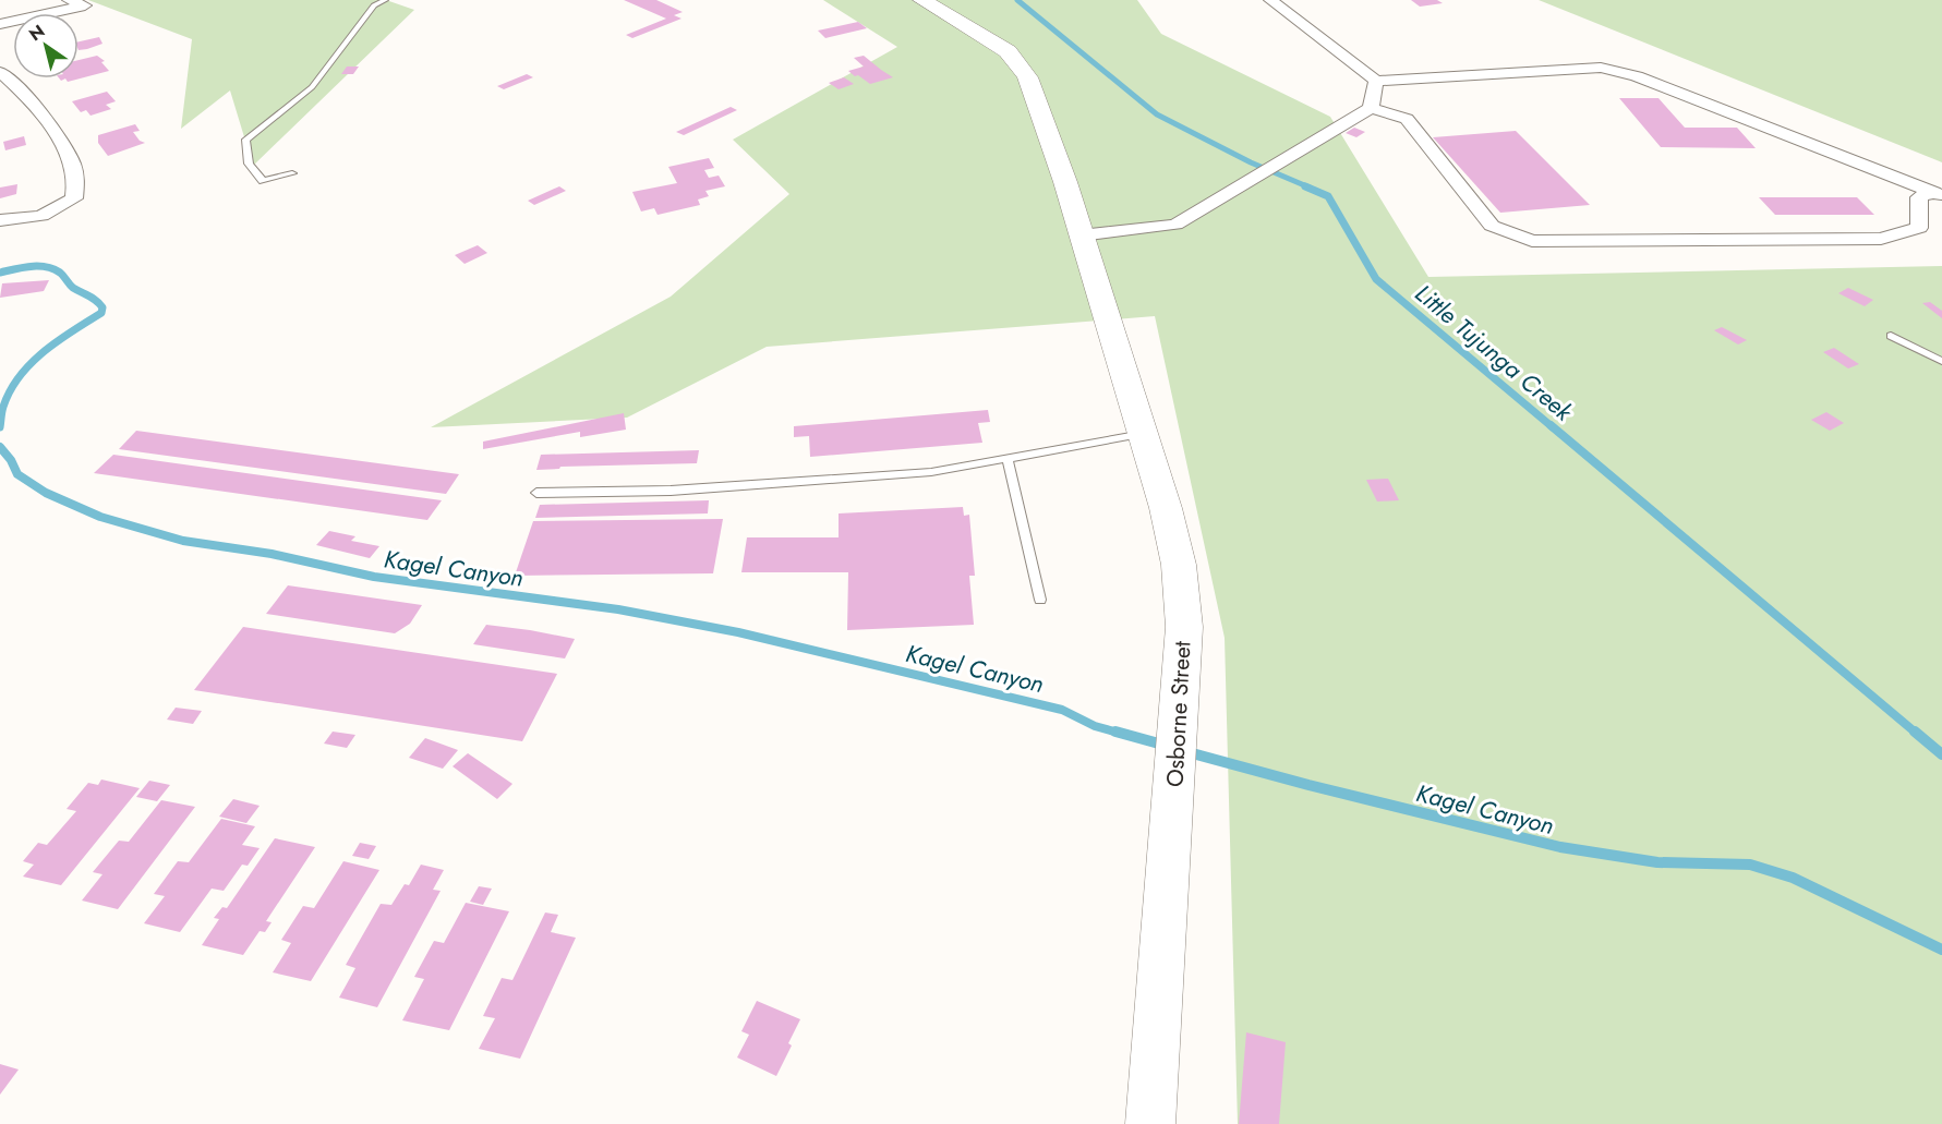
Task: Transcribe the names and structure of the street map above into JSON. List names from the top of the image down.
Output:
{
  "streets": {
    "main road": ["Osborne Street"]
  },
  "water": ["Little Tujunga Creek", "Kagel Canyon"],
  "north": "top left"
}
